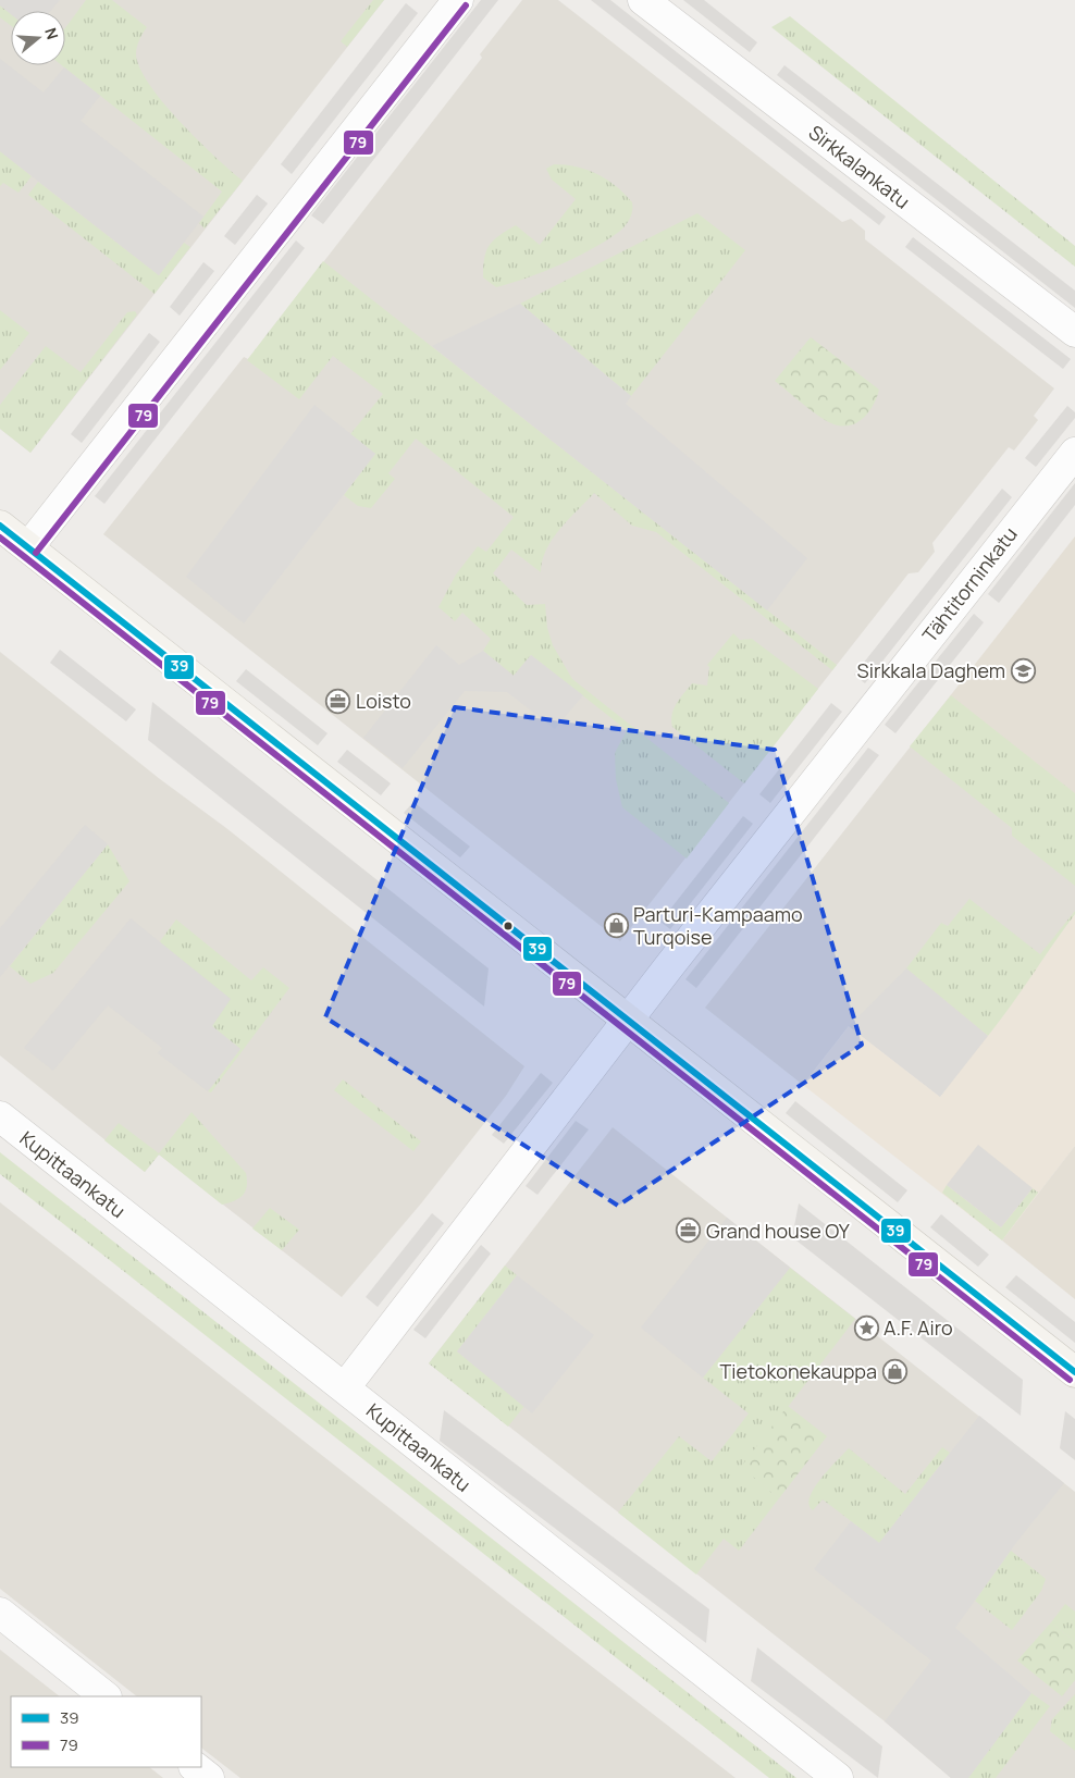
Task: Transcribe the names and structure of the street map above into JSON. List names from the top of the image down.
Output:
{
  "streets": {
    "street": ["Sirkkalankatu", "Tähtitorninkatu", "Kupittaankatu"]
  },
  "crossings": [
    ["Tähtitorninkatu", "Kupittaankatu"]
  ],
  "places": {
    "school or university": ["Sirkkala Daghem"],
    "office": ["Loisto", "Grand house OY"],
    "shop": ["Parturi-Kampaamo Turqoise", "Tietokonekauppa"],
    "place": ["A.F. Airo"]
  },
  "lines": ["transit line 79", "transit line 39"],
  "legend": ["39", "79"],
  "north": "right"
}
